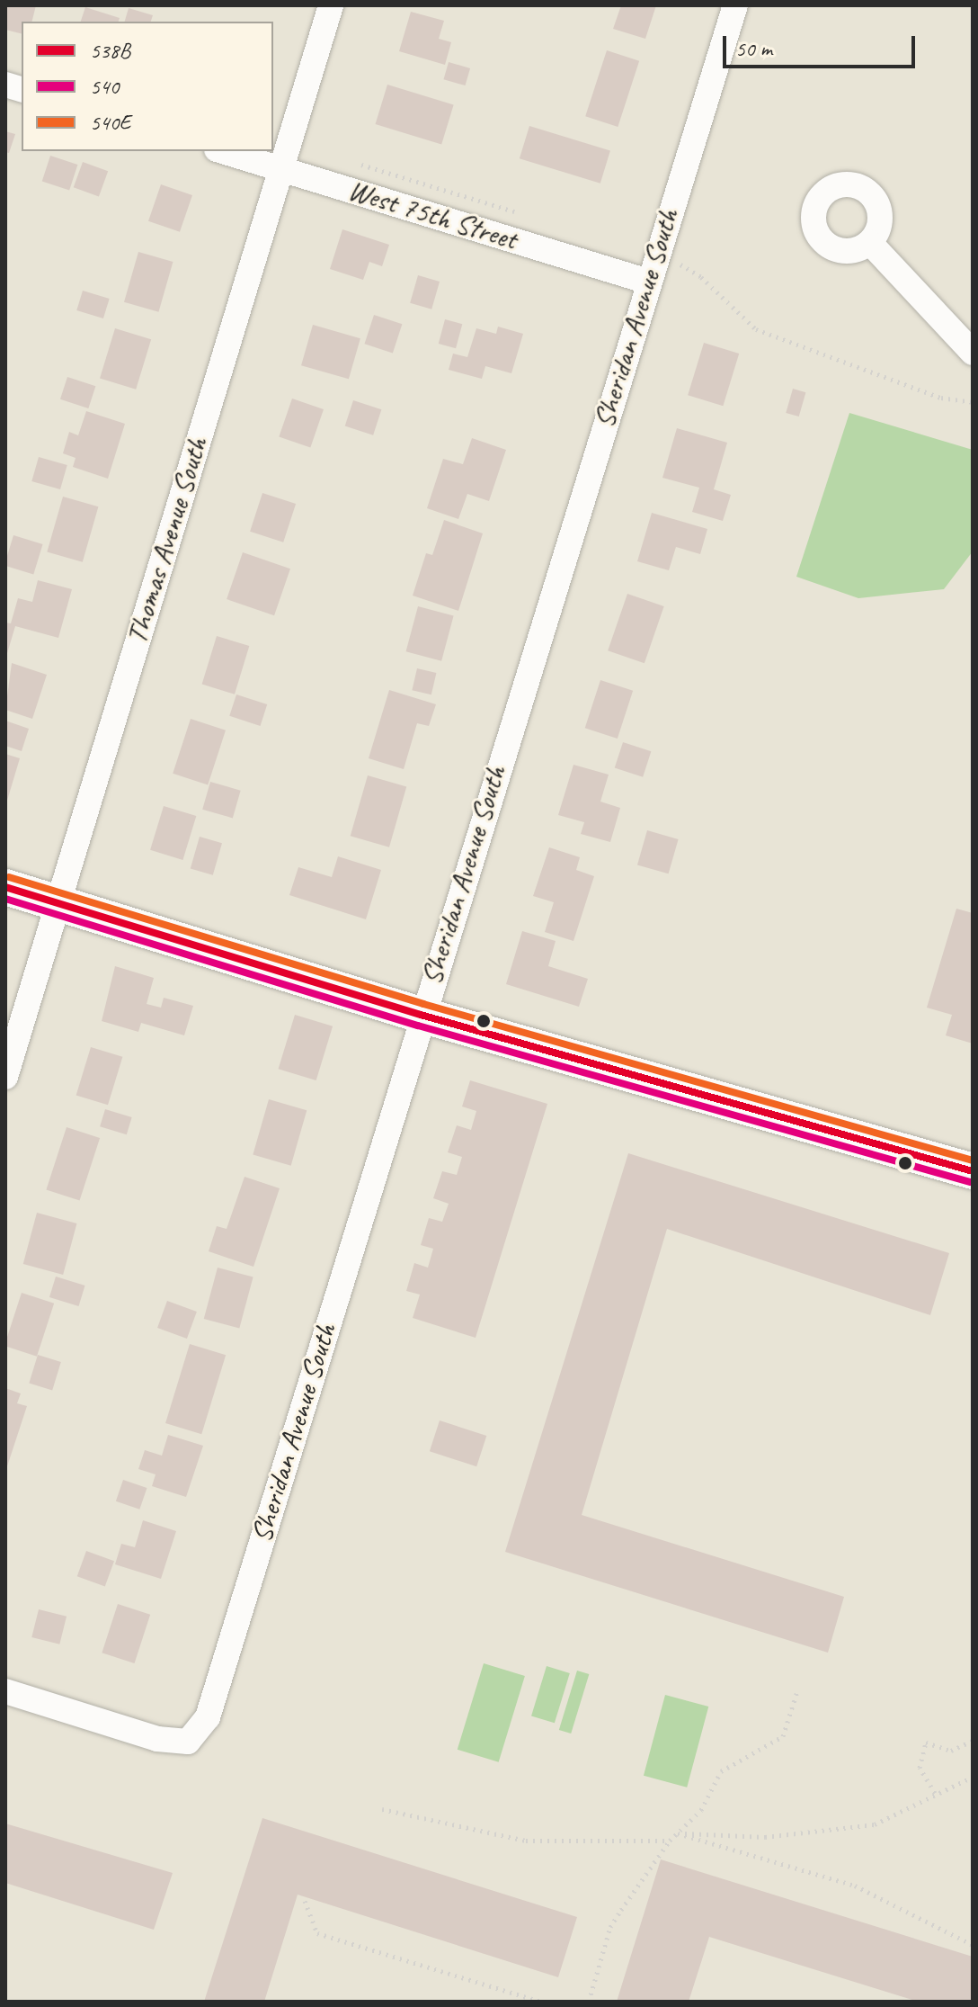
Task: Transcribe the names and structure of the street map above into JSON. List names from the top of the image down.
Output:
{
  "streets": {
    "street": ["West 75th Street", "Sheridan Avenue South", "Thomas Avenue South"]
  },
  "crossings": [
    ["West 75th Street", "Sheridan Avenue South"],
    ["West 75th Street", "Thomas Avenue South"]
  ],
  "lines": ["transit line 540E", "transit line 538B", "transit line 540"],
  "legend": ["538B", "540", "540E"],
  "scale_bar": "50 m"
}
